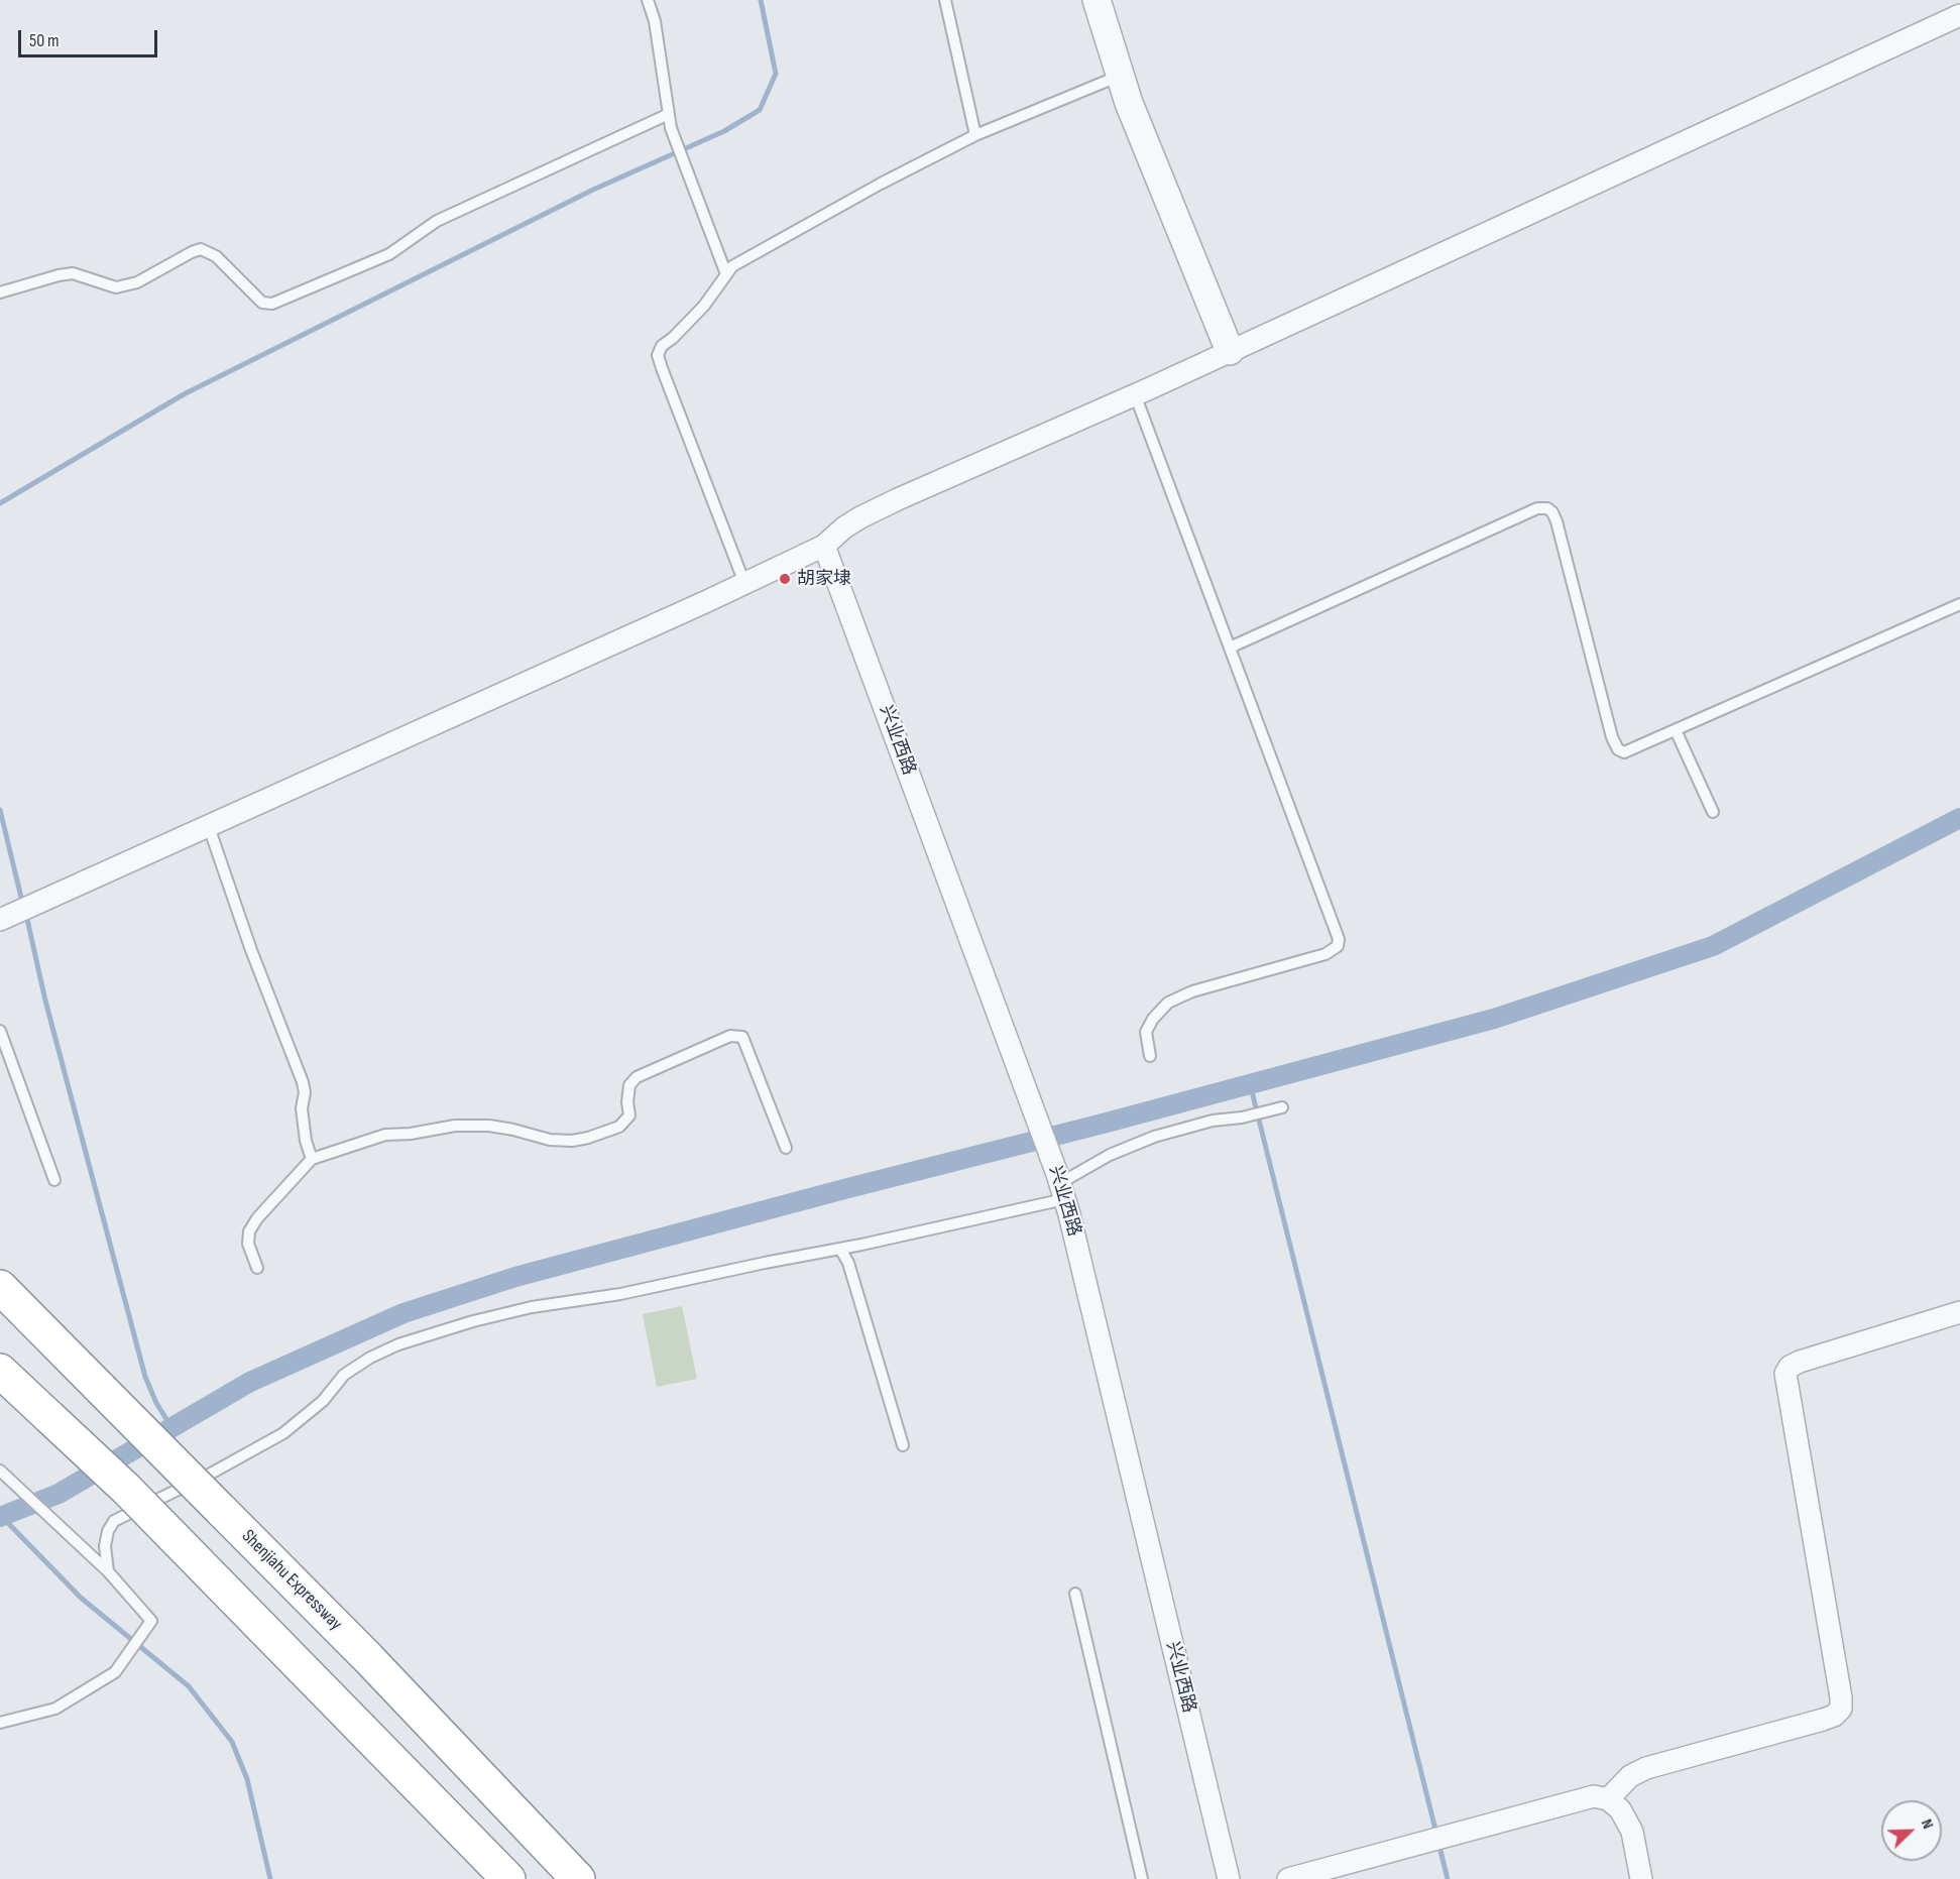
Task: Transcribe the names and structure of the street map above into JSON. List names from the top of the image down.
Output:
{
  "streets": {
    "highway": ["Shenjiahu Expressway"],
    "street": ["兴业西路"]
  },
  "places": ["胡家埭"],
  "scale_bar": "50 m",
  "north": "top right"
}
